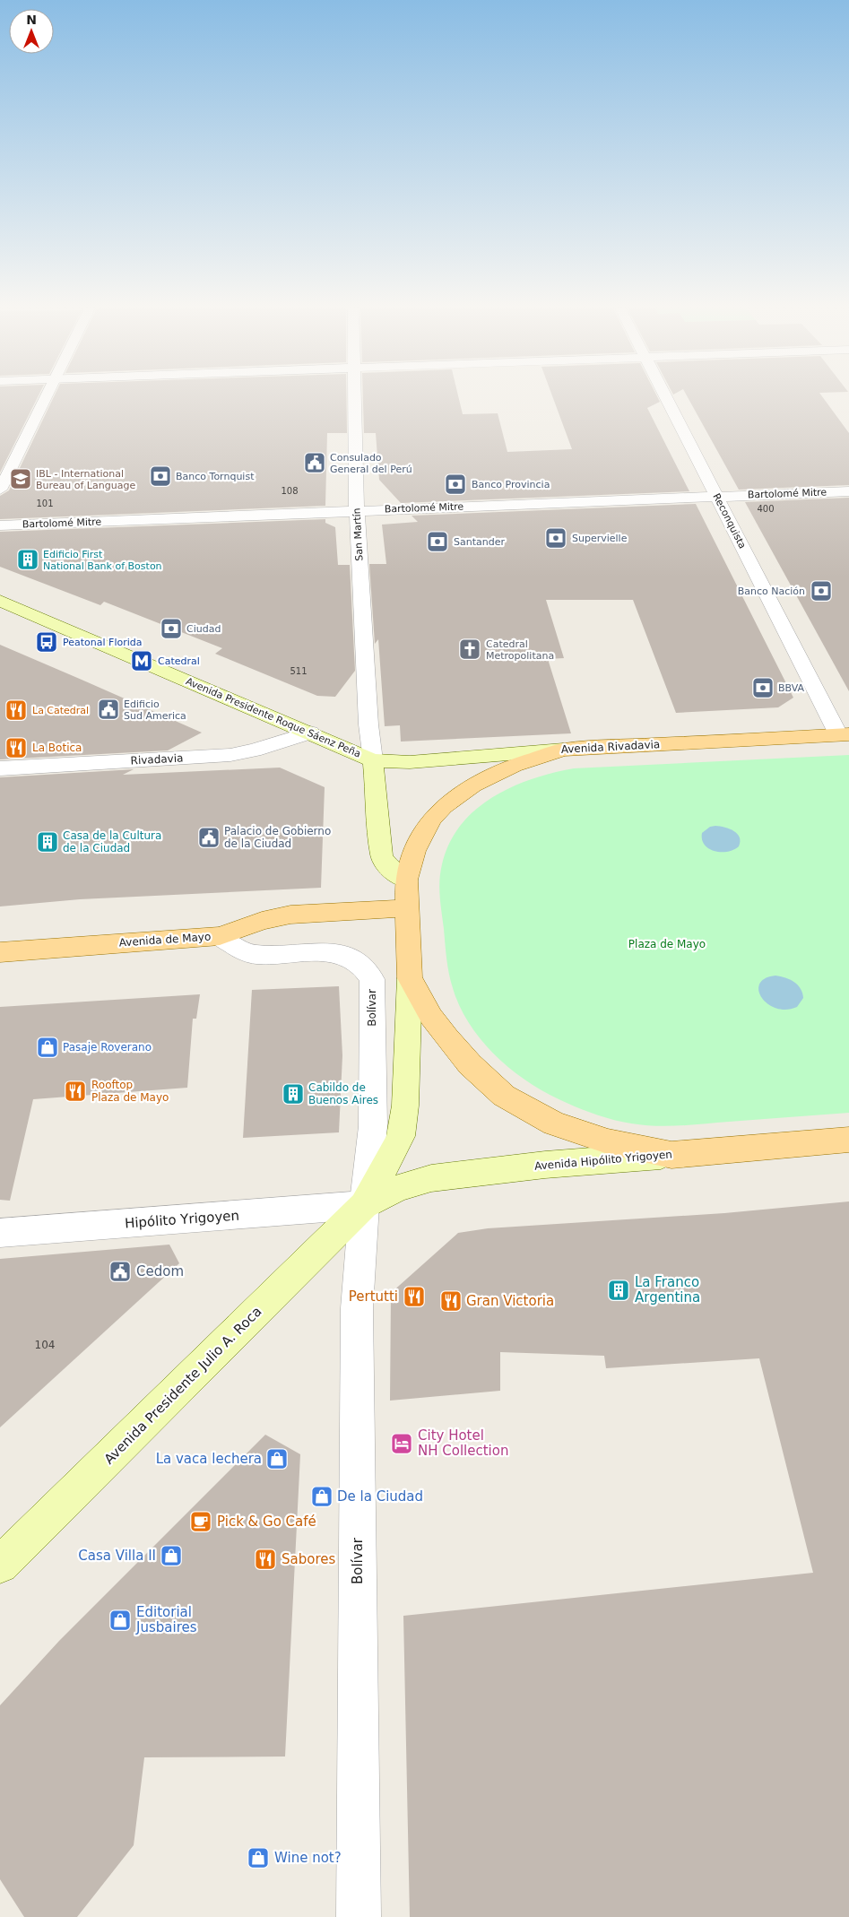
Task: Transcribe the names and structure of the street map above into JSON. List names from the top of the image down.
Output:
{
  "streets": {
    "main road": [
      "Avenida Presidente Roque Sáenz Peña",
      "Avenida Rivadavia",
      "Avenida de Mayo",
      "Bolívar",
      "Avenida Hipólito Yrigoyen",
      "Avenida Presidente Julio A. Roca"
    ],
    "street": [
      "Bartolomé Mitre",
      "Reconquista",
      "San Martín",
      "Rivadavia",
      "Hipólito Yrigoyen"
    ]
  },
  "crossings": [
    ["Bartolomé Mitre", "Reconquista"],
    ["Bartolomé Mitre", "San Martín"],
    ["Reconquista", "Avenida Rivadavia"],
    ["San Martín", "Avenida Presidente Roque Sáenz Peña"],
    ["San Martín", "Avenida Rivadavia"],
    ["Avenida Presidente Roque Sáenz Peña", "Avenida Rivadavia"],
    ["Avenida Presidente Roque Sáenz Peña", "Rivadavia"],
    ["Avenida Rivadavia", "Bolívar"],
    ["Avenida de Mayo", "Bolívar"],
    ["Bolívar", "Avenida Hipólito Yrigoyen"],
    ["Bolívar", "Hipólito Yrigoyen"],
    ["Bolívar", "Avenida Presidente Julio A. Roca"],
    ["Avenida Hipólito Yrigoyen", "Hipólito Yrigoyen"],
    ["Avenida Hipólito Yrigoyen", "Avenida Presidente Julio A. Roca"],
    ["Hipólito Yrigoyen", "Avenida Presidente Julio A. Roca"]
  ],
  "parks": ["Plaza de Mayo"],
  "places": {
    "public building": [
      "Consulado General del Perú",
      "Edificio Sud America",
      "Palacio de Gobierno de la Ciudad",
      "Cedom"
    ],
    "bank": [
      "Banco Tornquist",
      "Banco Provincia",
      "Supervielle",
      "Santander",
      "Banco Nación",
      "Ciudad",
      "BBVA"
    ],
    "school or university": ["IBL - International Bureau of Language"],
    "building": [
      "Edificio First National Bank of Boston",
      "Casa de la Cultura de la Ciudad",
      "Cabildo de Buenos Aires",
      "La Franco Argentina"
    ],
    "bus stop": ["Peatonal Florida"],
    "church": ["Catedral Metropolitana"],
    "metro station": ["Catedral"],
    "restaurant": [
      "La Catedral",
      "La Botica",
      "Rooftop Plaza de Mayo",
      "Pertutti",
      "Gran Victoria",
      "Sabores"
    ],
    "shop": [
      "Pasaje Roverano",
      "La vaca lechera",
      "De la Ciudad",
      "Casa Villa II",
      "Editorial Jusbaires",
      "Wine not?"
    ],
    "hotel": ["City Hotel NH Collection"],
    "cafe": ["Pick & Go Café"]
  },
  "house_numbers": [
    "108",
    "101",
    "400",
    "511",
    "104"
  ],
  "north": "top"
}
